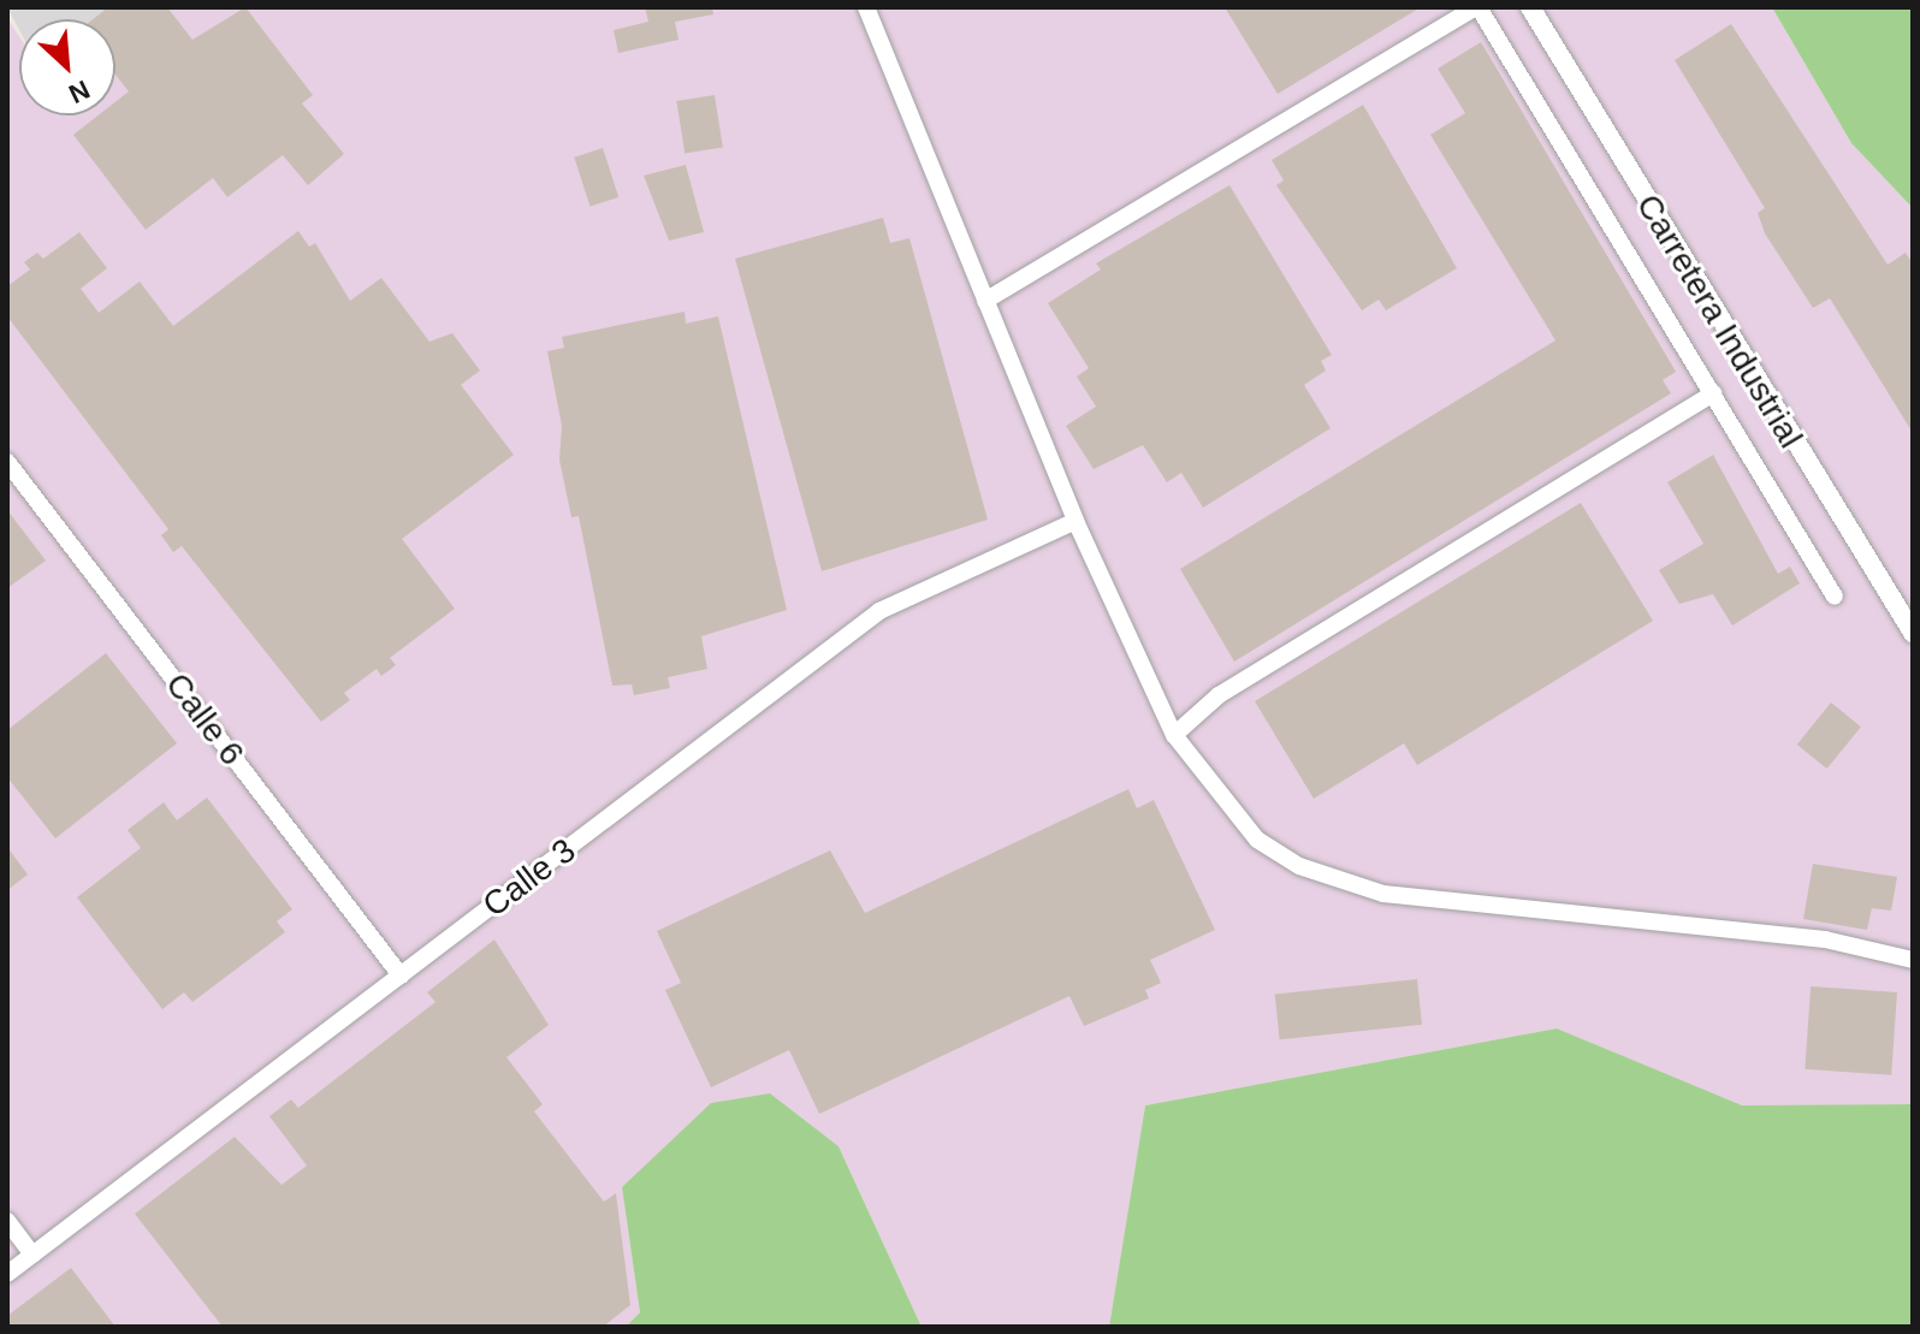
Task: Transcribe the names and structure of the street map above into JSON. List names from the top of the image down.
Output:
{
  "streets": {
    "street": ["Carretera Industrial", "Calle 6", "Calle 3"]
  },
  "crossings": [
    ["Calle 6", "Calle 3"]
  ],
  "north": "bottom right"
}
